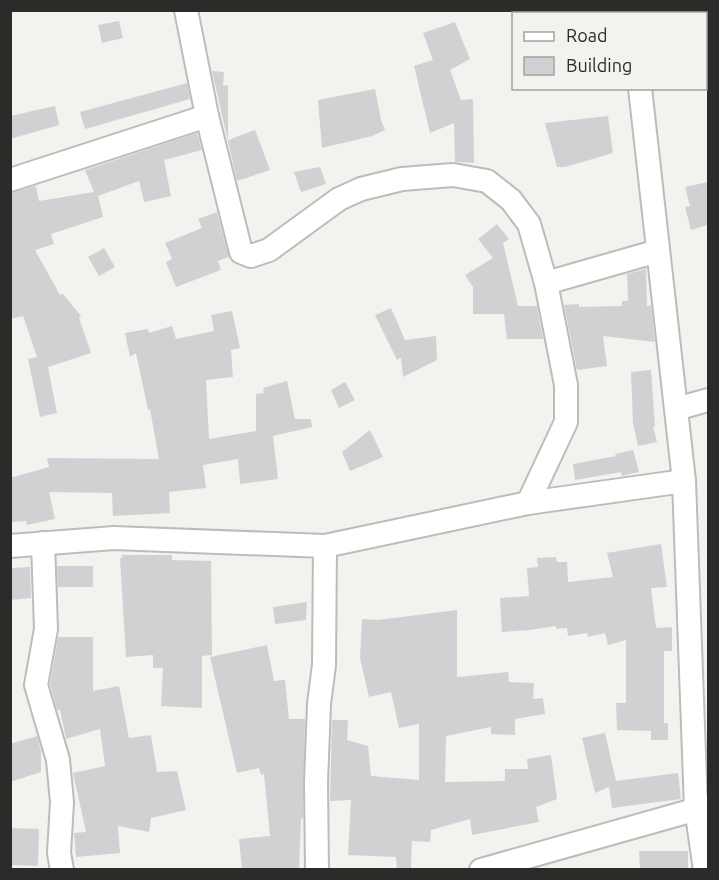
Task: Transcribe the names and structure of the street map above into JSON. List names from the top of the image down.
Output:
{
  "legend": ["Road", "Building"]
}
